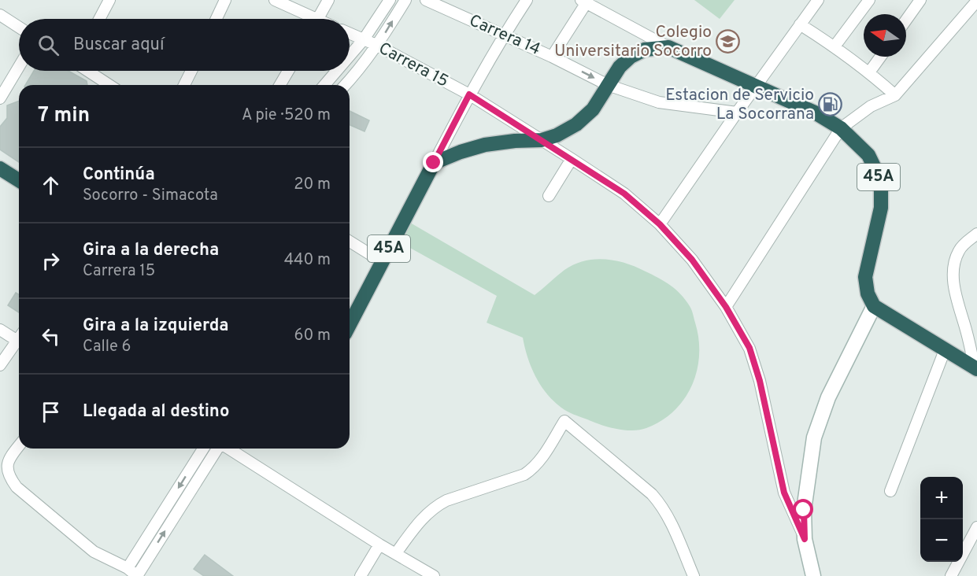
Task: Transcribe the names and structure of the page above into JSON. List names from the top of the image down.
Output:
{
  "streets": {
    "highway": ["45A"],
    "street": ["Carrera 14", "Carrera 15"]
  },
  "places": {
    "school or university": ["Colegio Universitario Socorro"],
    "fuel station": ["Estacion de Servicio La Socorrana"]
  },
  "north": "left",
  "page": {
    "search": "Buscar aquí",
    "heading": ["7 min", "A pie · 520 m"],
    "list": [
      ["Continúa", "Socorro - Simacota", "20 m"],
      ["Gira a la derecha", "Carrera 15", "440 m"],
      ["Gira a la izquierda", "Calle 6", "60 m"],
      "Llegada al destino"
    ],
    "map_buttons": ["+", "−"]
  }
}
